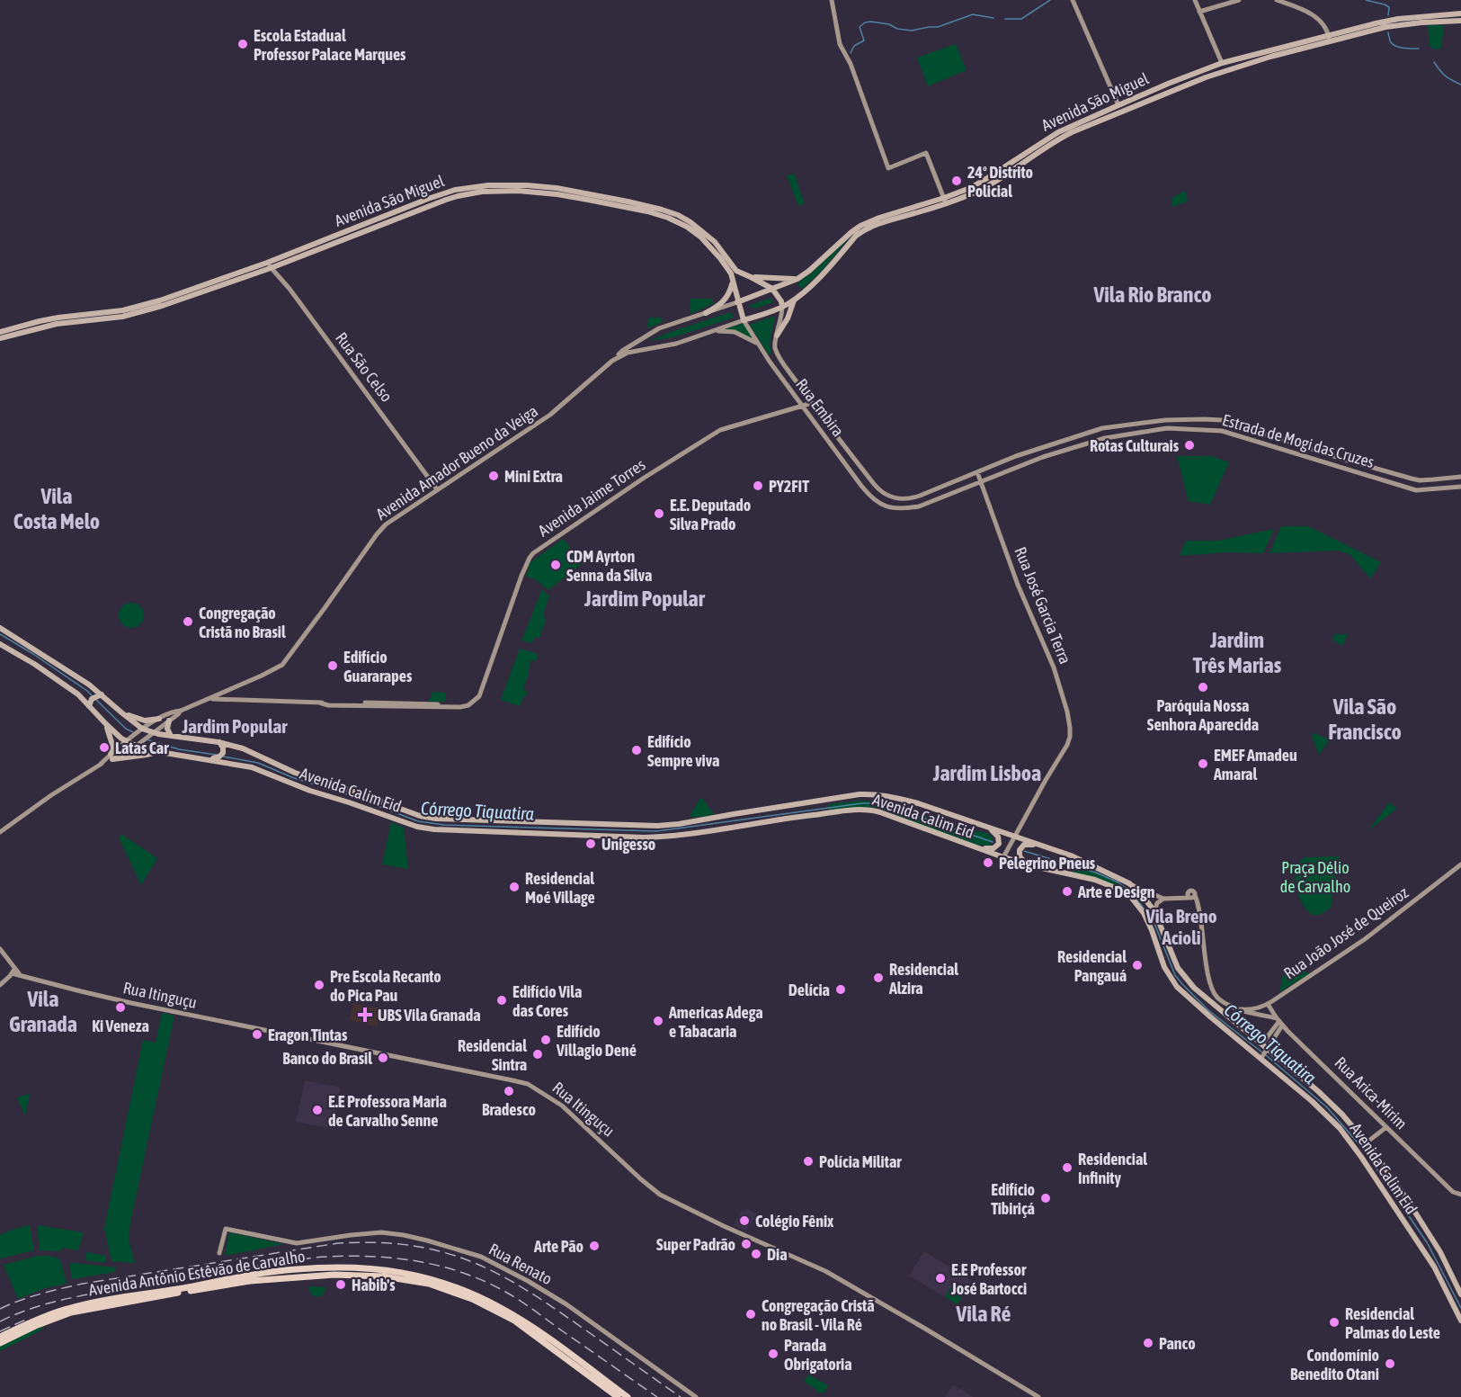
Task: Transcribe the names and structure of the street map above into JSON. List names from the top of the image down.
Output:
{
  "streets": {
    "highway": ["Avenida Antônio Estêvão de Carvalho"],
    "main road": [
      "Avenida São Miguel",
      "Rua São Celso",
      "Rua Embira",
      "Estrada de Mogi das Cruzes",
      "Avenida Amador Bueno da Veiga",
      "Avenida Jaime Torres",
      "Rua José Garcia Terra",
      "Avenida Calim Eid",
      "Rua João José de Queiroz",
      "Rua Itinguçu",
      "Rua Arica-Mirim",
      "Rua Renato"
    ]
  },
  "crossings": [
    ["Avenida São Miguel", "Rua São Celso"],
    ["Avenida São Miguel", "Rua Embira"],
    ["Avenida São Miguel", "Avenida Amador Bueno da Veiga"],
    ["Rua São Celso", "Avenida Amador Bueno da Veiga"],
    ["Rua Embira", "Estrada de Mogi das Cruzes"],
    ["Rua Embira", "Avenida Amador Bueno da Veiga"],
    ["Rua Embira", "Avenida Jaime Torres"],
    ["Estrada de Mogi das Cruzes", "Rua José Garcia Terra"],
    ["Avenida Amador Bueno da Veiga", "Avenida Jaime Torres"],
    ["Avenida Amador Bueno da Veiga", "Avenida Calim Eid"],
    ["Rua José Garcia Terra", "Avenida Calim Eid"],
    ["Rua João José de Queiroz", "Rua Arica-Mirim"]
  ],
  "districts": [
    "Vila Rio Branco",
    "Vila Costa Melo",
    "Jardim Popular",
    "Jardim Três Marias",
    "Vila São Francisco",
    "Jardim Popular",
    "Jardim Lisboa",
    "Vila Breno Acioli",
    "Vila Granada",
    "Vila Ré"
  ],
  "water": ["Córrego Tiquatira"],
  "parks": ["Praça Délio de Carvalho"],
  "places": {
    "other": [
      "Escola Estadual Professor Palace Marques",
      "24º Distrito Policial",
      "Rotas Culturais",
      "Mini Extra",
      "PY2FIT",
      "E.E. Deputado Silva Prado",
      "CDM Ayrton Senna da Silva",
      "Congregação Cristã no Brasil",
      "Edifício Guararapes",
      "Paróquia Nossa Senhora Aparecida",
      "Latas Car",
      "Edifício Sempre viva",
      "EMEF Amadeu Amaral",
      "Unigesso",
      "Pelegrino Pneus",
      "Residencial Moé Village",
      "Arte e Design",
      "Residencial Pangauá",
      "Residencial Alzira",
      "Pre Escola Recanto do Pica Pau",
      "Delícia",
      "Edifício Vila das Cores",
      "Ki Veneza",
      "Americas Adega e Tabacaria",
      "Eragon Tintas",
      "Edifício Villagio Dené",
      "Residencial Sintra",
      "Banco do Brasil",
      "Bradesco",
      "E.E Professora Maria de Carvalho Senne",
      "Polícia Militar",
      "Residencial Infinity",
      "Edifício Tibiriçá",
      "Colégio Fênix",
      "Super Padrão",
      "Arte Pão",
      "Dia",
      "E.E Professor José Bartocci",
      "Habib's",
      "Congregação Cristã no Brasil - Vila Ré",
      "Residencial Palmas do Leste",
      "Panco",
      "Parada Obrigatoria",
      "Condomínio Benedito Otani"
    ],
    "health": ["UBS Vila Granada"]
  }
}
